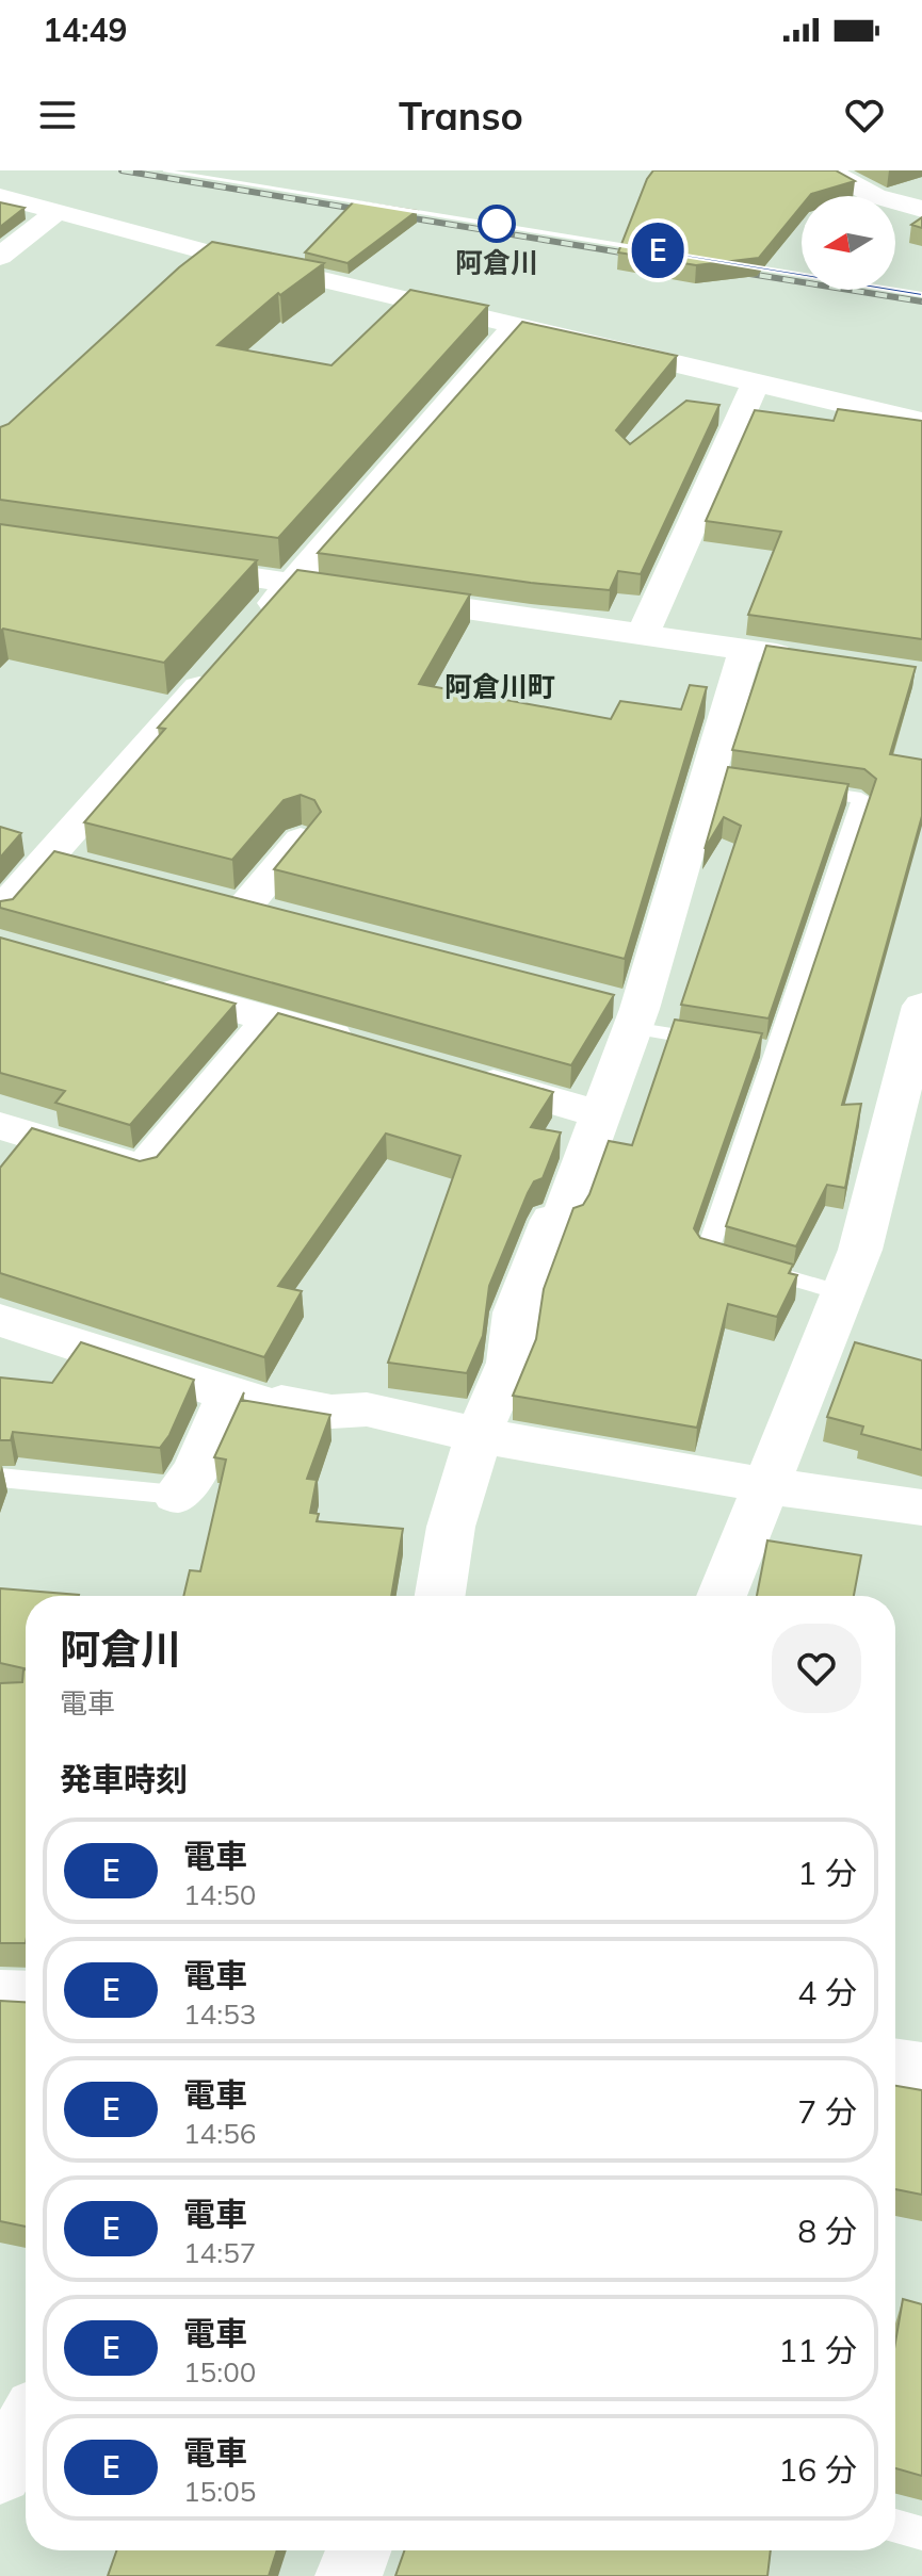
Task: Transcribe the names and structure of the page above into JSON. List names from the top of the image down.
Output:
{
  "districts": ["阿倉川町"],
  "places": ["阿倉川"],
  "north": "left",
  "page": {
    "status": "14:49",
    "header": "Transo",
    "on_map": "E",
    "heading": [
      ["阿倉川", "電車"],
      "発車時刻"
    ],
    "list": [
      {
        "mark": "E",
        "name": "電車",
        "note": "14:50",
        "value": "1 分"
      },
      {
        "mark": "E",
        "name": "電車",
        "note": "14:53",
        "value": "4 分"
      },
      {
        "mark": "E",
        "name": "電車",
        "note": "14:56",
        "value": "7 分"
      },
      {
        "mark": "E",
        "name": "電車",
        "note": "14:57",
        "value": "8 分"
      },
      {
        "mark": "E",
        "name": "電車",
        "note": "15:00",
        "value": "11 分"
      },
      {
        "mark": "E",
        "name": "電車",
        "note": "15:05",
        "value": "16 分"
      }
    ]
  }
}
